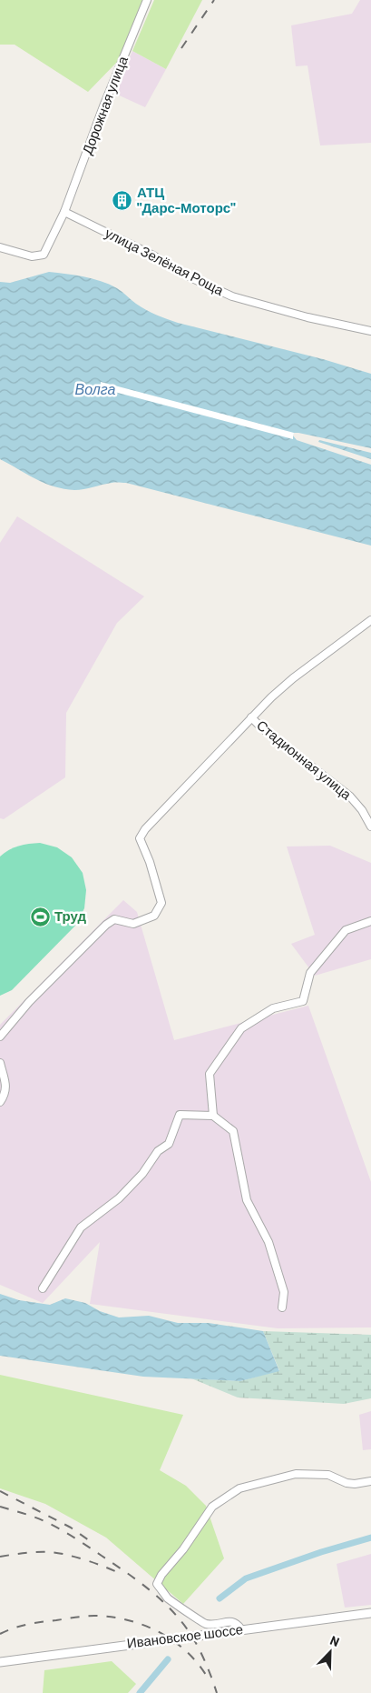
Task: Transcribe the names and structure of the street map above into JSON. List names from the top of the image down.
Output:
{
  "streets": {
    "street": [
      "Дорожная улица",
      "улица Зелёная Роща",
      "Стадионная улица",
      "Ивановское шоссе"
    ]
  },
  "crossings": [
    ["Дорожная улица", "улица Зелёная Роща"]
  ],
  "water": ["Волга"],
  "places": {
    "building": ["АТЦ \"Дарс-Моторс\""],
    "sports": ["Труд"]
  },
  "north": "top right"
}
